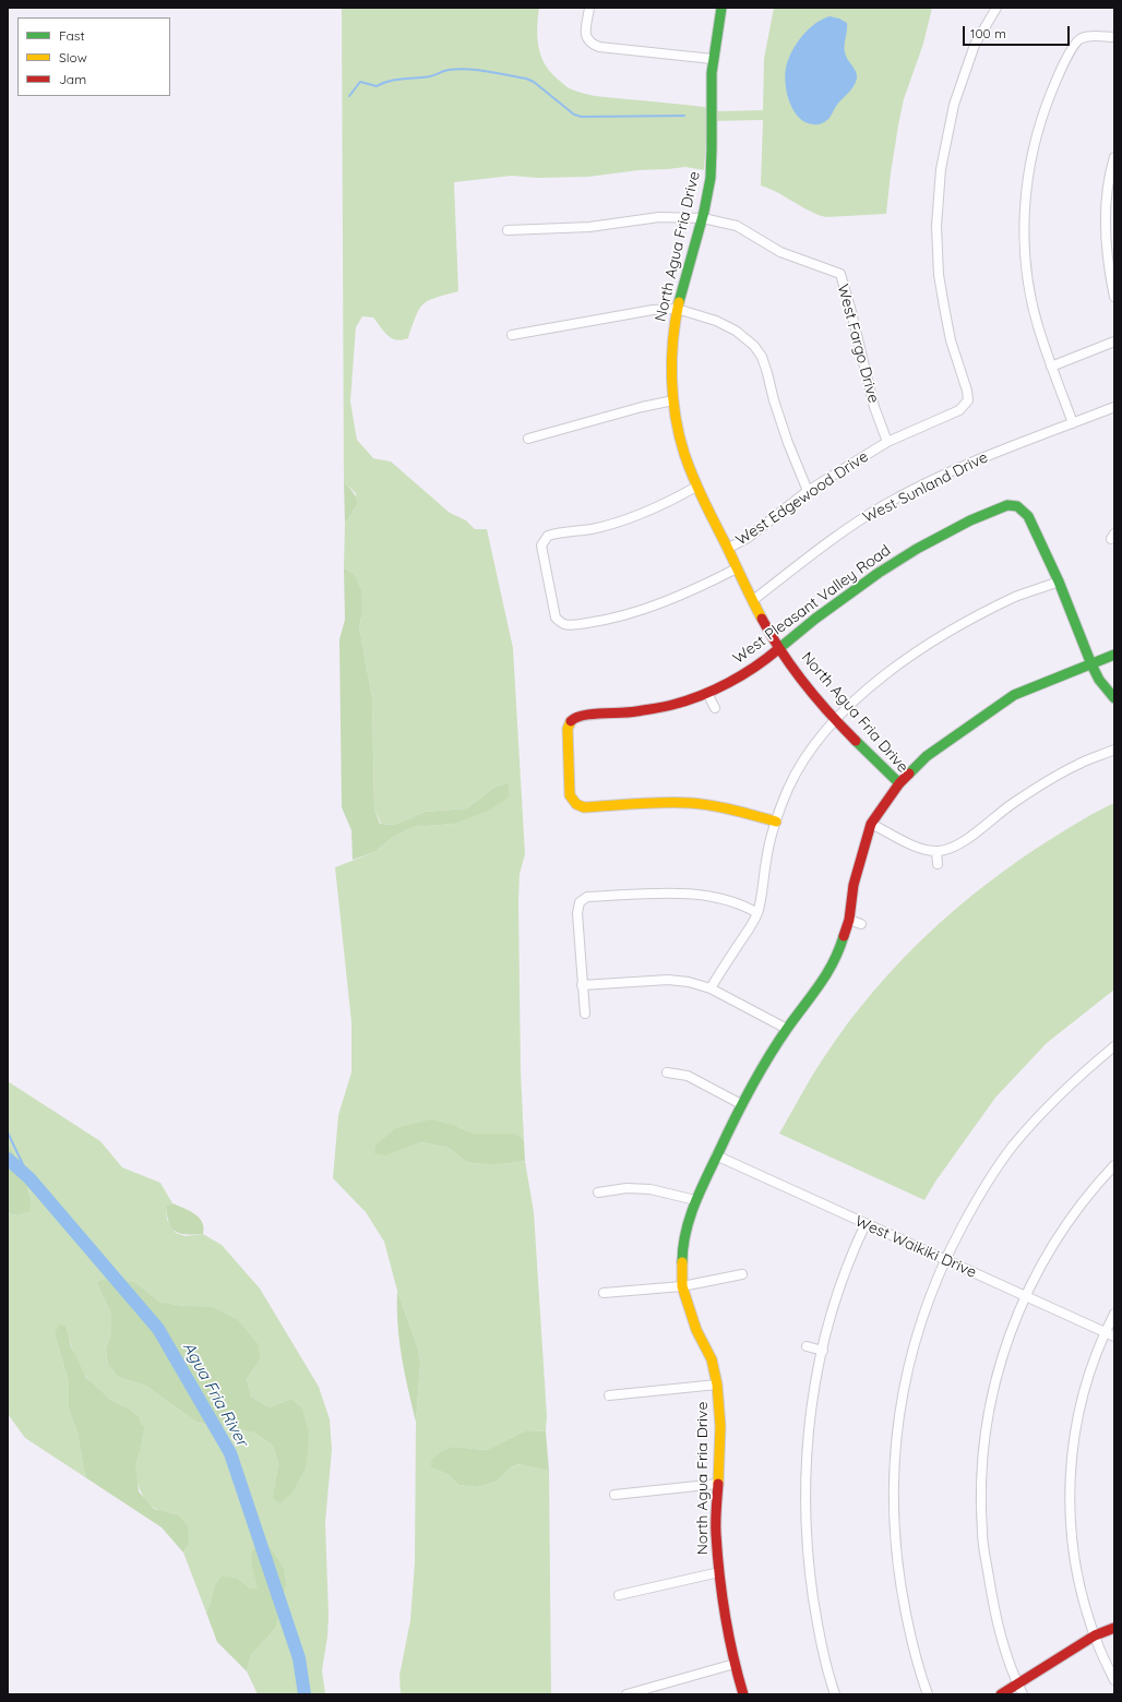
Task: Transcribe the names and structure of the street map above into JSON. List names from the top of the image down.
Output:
{
  "streets": {
    "street": [
      "North Agua Fria Drive",
      "West Fargo Drive",
      "West Sunland Drive",
      "West Edgewood Drive",
      "West Pleasant Valley Road",
      "West Waikiki Drive"
    ]
  },
  "crossings": [
    ["North Agua Fria Drive", "West Fargo Drive"],
    ["North Agua Fria Drive", "West Sunland Drive"],
    ["North Agua Fria Drive", "West Edgewood Drive"],
    ["North Agua Fria Drive", "West Pleasant Valley Road"],
    ["North Agua Fria Drive", "West Waikiki Drive"],
    ["West Fargo Drive", "West Edgewood Drive"]
  ],
  "water": ["Agua Fria River"],
  "legend": ["Fast", "Slow", "Jam"],
  "scale_bar": "100 m"
}
